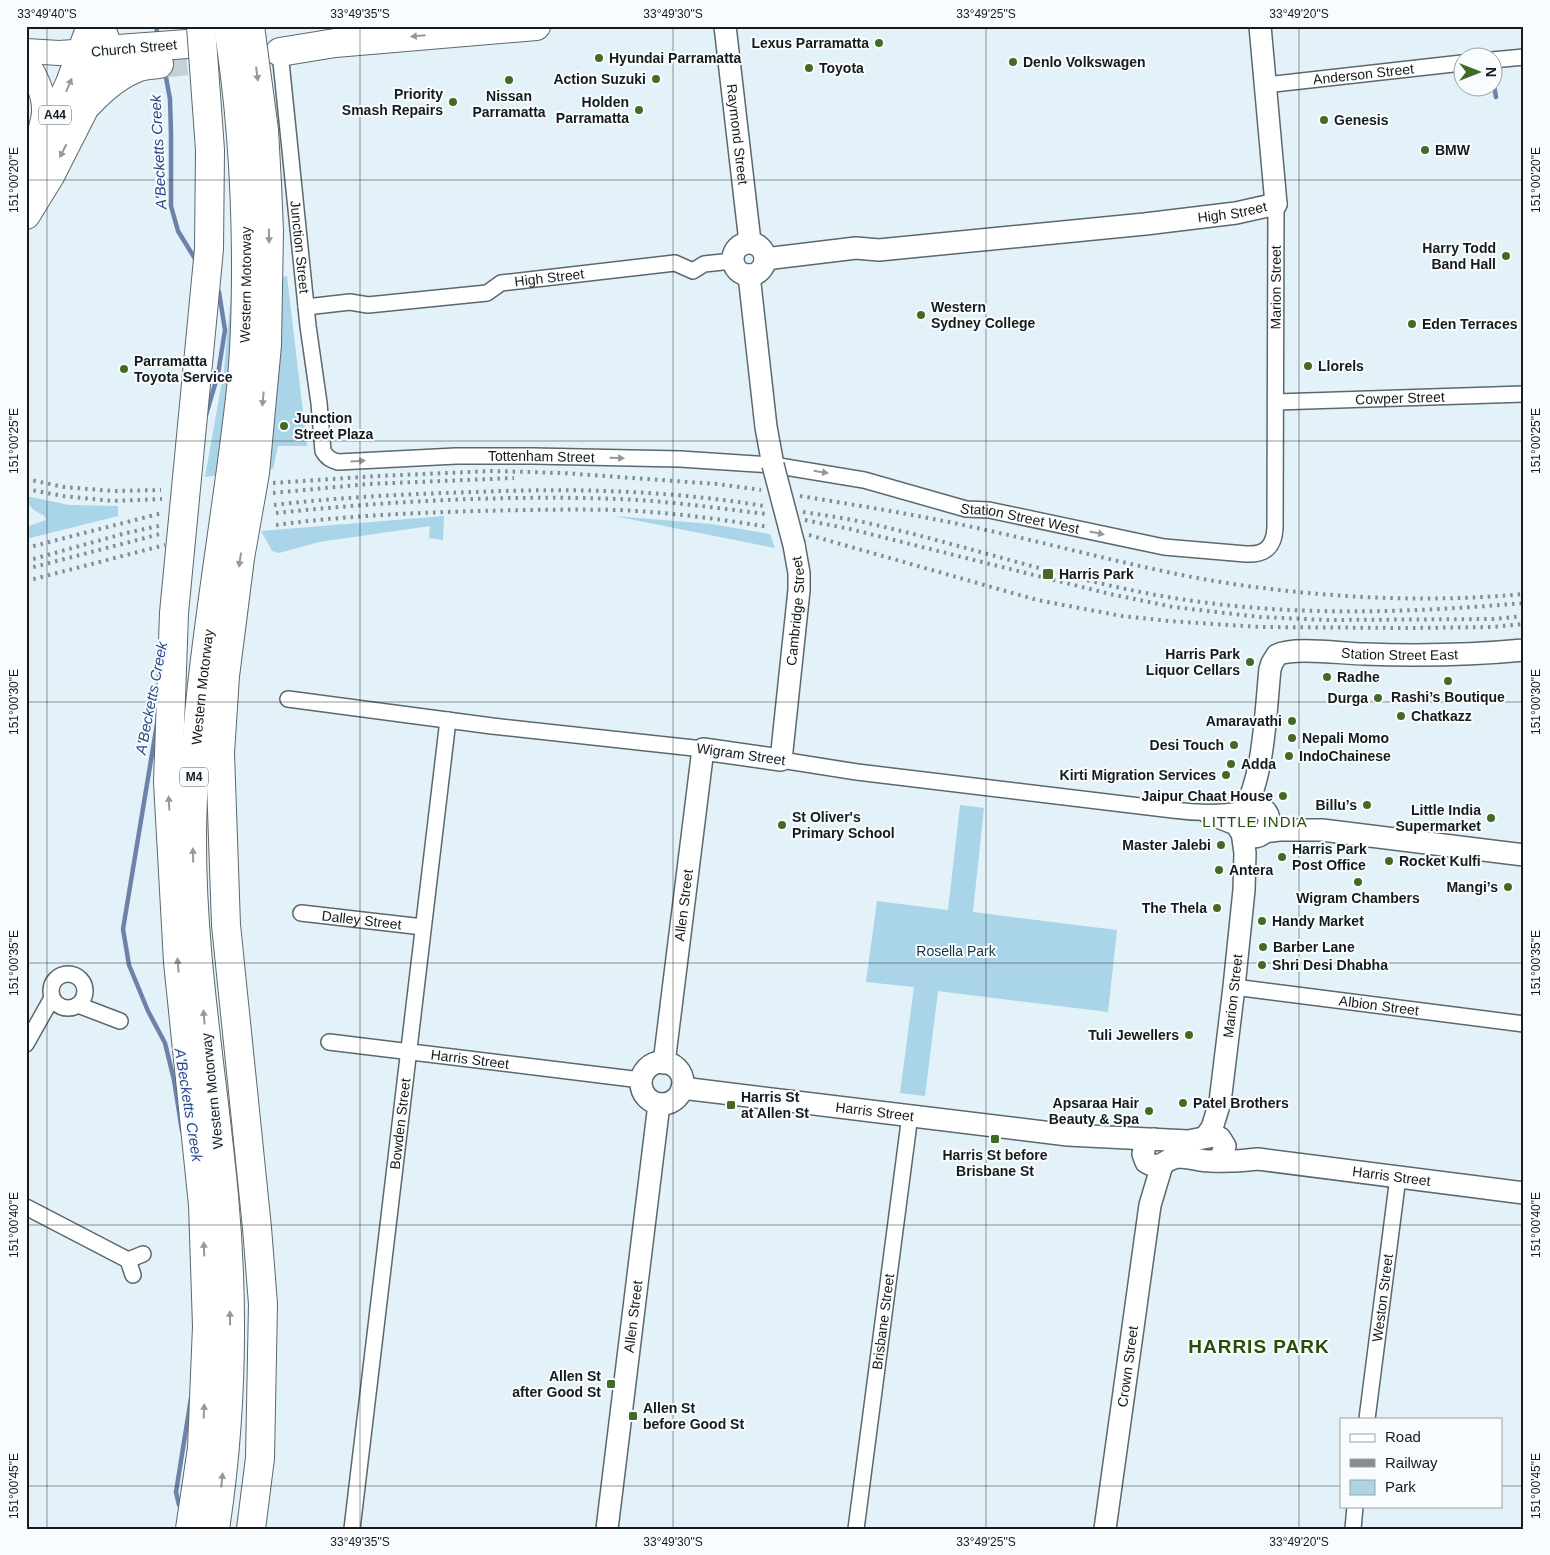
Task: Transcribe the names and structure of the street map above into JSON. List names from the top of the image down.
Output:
{
  "streets": {
    "highway": [
      "Church Street",
      "A44",
      "Western Motorway",
      "M4"
    ],
    "main road": [
      "Raymond Street",
      "High Street",
      "Marion Street",
      "Cambridge Street",
      "Station Street East",
      "Wigram Street",
      "Allen Street",
      "Harris Street",
      "Crown Street"
    ],
    "street": [
      "Anderson Street",
      "Junction Street",
      "Cowper Street",
      "Tottenham Street",
      "Station Street West",
      "Dalley Street",
      "Albion Street",
      "Bowden Street",
      "Weston Street",
      "Brisbane Street"
    ]
  },
  "crossings": [
    ["Church Street", "A44"],
    ["Church Street", "Western Motorway"],
    ["Anderson Street", "Marion Street"],
    ["Raymond Street", "High Street"],
    ["High Street", "Junction Street"],
    ["High Street", "Marion Street"],
    ["Junction Street", "Tottenham Street"],
    ["Marion Street", "Cowper Street"],
    ["Marion Street", "Station Street West"],
    ["Marion Street", "Station Street East"],
    ["Marion Street", "Wigram Street"],
    ["Marion Street", "Albion Street"],
    ["Marion Street", "Harris Street"],
    ["Tottenham Street", "Station Street West"],
    ["Tottenham Street", "Cambridge Street"],
    ["Station Street West", "Cambridge Street"],
    ["Cambridge Street", "Wigram Street"],
    ["Wigram Street", "Allen Street"],
    ["Wigram Street", "Bowden Street"],
    ["Allen Street", "Harris Street"],
    ["Dalley Street", "Bowden Street"],
    ["Harris Street", "Bowden Street"],
    ["Harris Street", "Weston Street"],
    ["Harris Street", "Brisbane Street"],
    ["Harris Street", "Crown Street"]
  ],
  "one_way": ["Tottenham Street", "Station Street West"],
  "districts": ["LITTLE INDIA", "HARRIS PARK"],
  "water": ["A'Becketts Creek"],
  "parks": ["Rosella Park"],
  "places": {
    "other": [
      "Lexus Parramatta",
      "Hyundai Parramatta",
      "Denlo Volkswagen",
      "Toyota",
      "Action Suzuki",
      "Nissan Parramatta",
      "Priority Smash Repairs",
      "Holden Parramatta",
      "Genesis",
      "BMW",
      "Harry Todd Band Hall",
      "Western Sydney College",
      "Eden Terraces",
      "Llorels",
      "Parramatta Toyota Service",
      "Junction Street Plaza",
      "Harris Park Liquor Cellars",
      "Radhe",
      "Rashi’s Boutique",
      "Durga",
      "Chatkazz",
      "Amaravathi",
      "Nepali Momo",
      "Desi Touch",
      "IndoChainese",
      "Adda",
      "Kirti Migration Services",
      "Jaipur Chaat House",
      "Billu’s",
      "Little India Supermarket",
      "St Oliver's Primary School",
      "Master Jalebi",
      "Harris Park Post Office",
      "Rocket Kulfi",
      "Antera",
      "Wigram Chambers",
      "Mangi’s",
      "The Thela",
      "Handy Market",
      "Barber Lane",
      "Shri Desi Dhabha",
      "Tuli Jewellers",
      "Patel Brothers",
      "Apsaraa Hair Beauty & Spa"
    ],
    "transit": [
      "Harris Park",
      "Harris St at Allen St",
      "Harris St before Brisbane St",
      "Allen St after Good St",
      "Allen St before Good St"
    ]
  },
  "legend": ["Road", "Railway", "Park"],
  "north": "right",
  "coordinates": [
    "33°49'40\"S",
    "33°49'35\"S",
    "33°49'30\"S",
    "33°49'25\"S",
    "33°49'20\"S",
    "151°00'20\"E",
    "151°00'25\"E",
    "151°00'30\"E",
    "151°00'35\"E",
    "151°00'40\"E",
    "151°00'45\"E"
  ]
}
